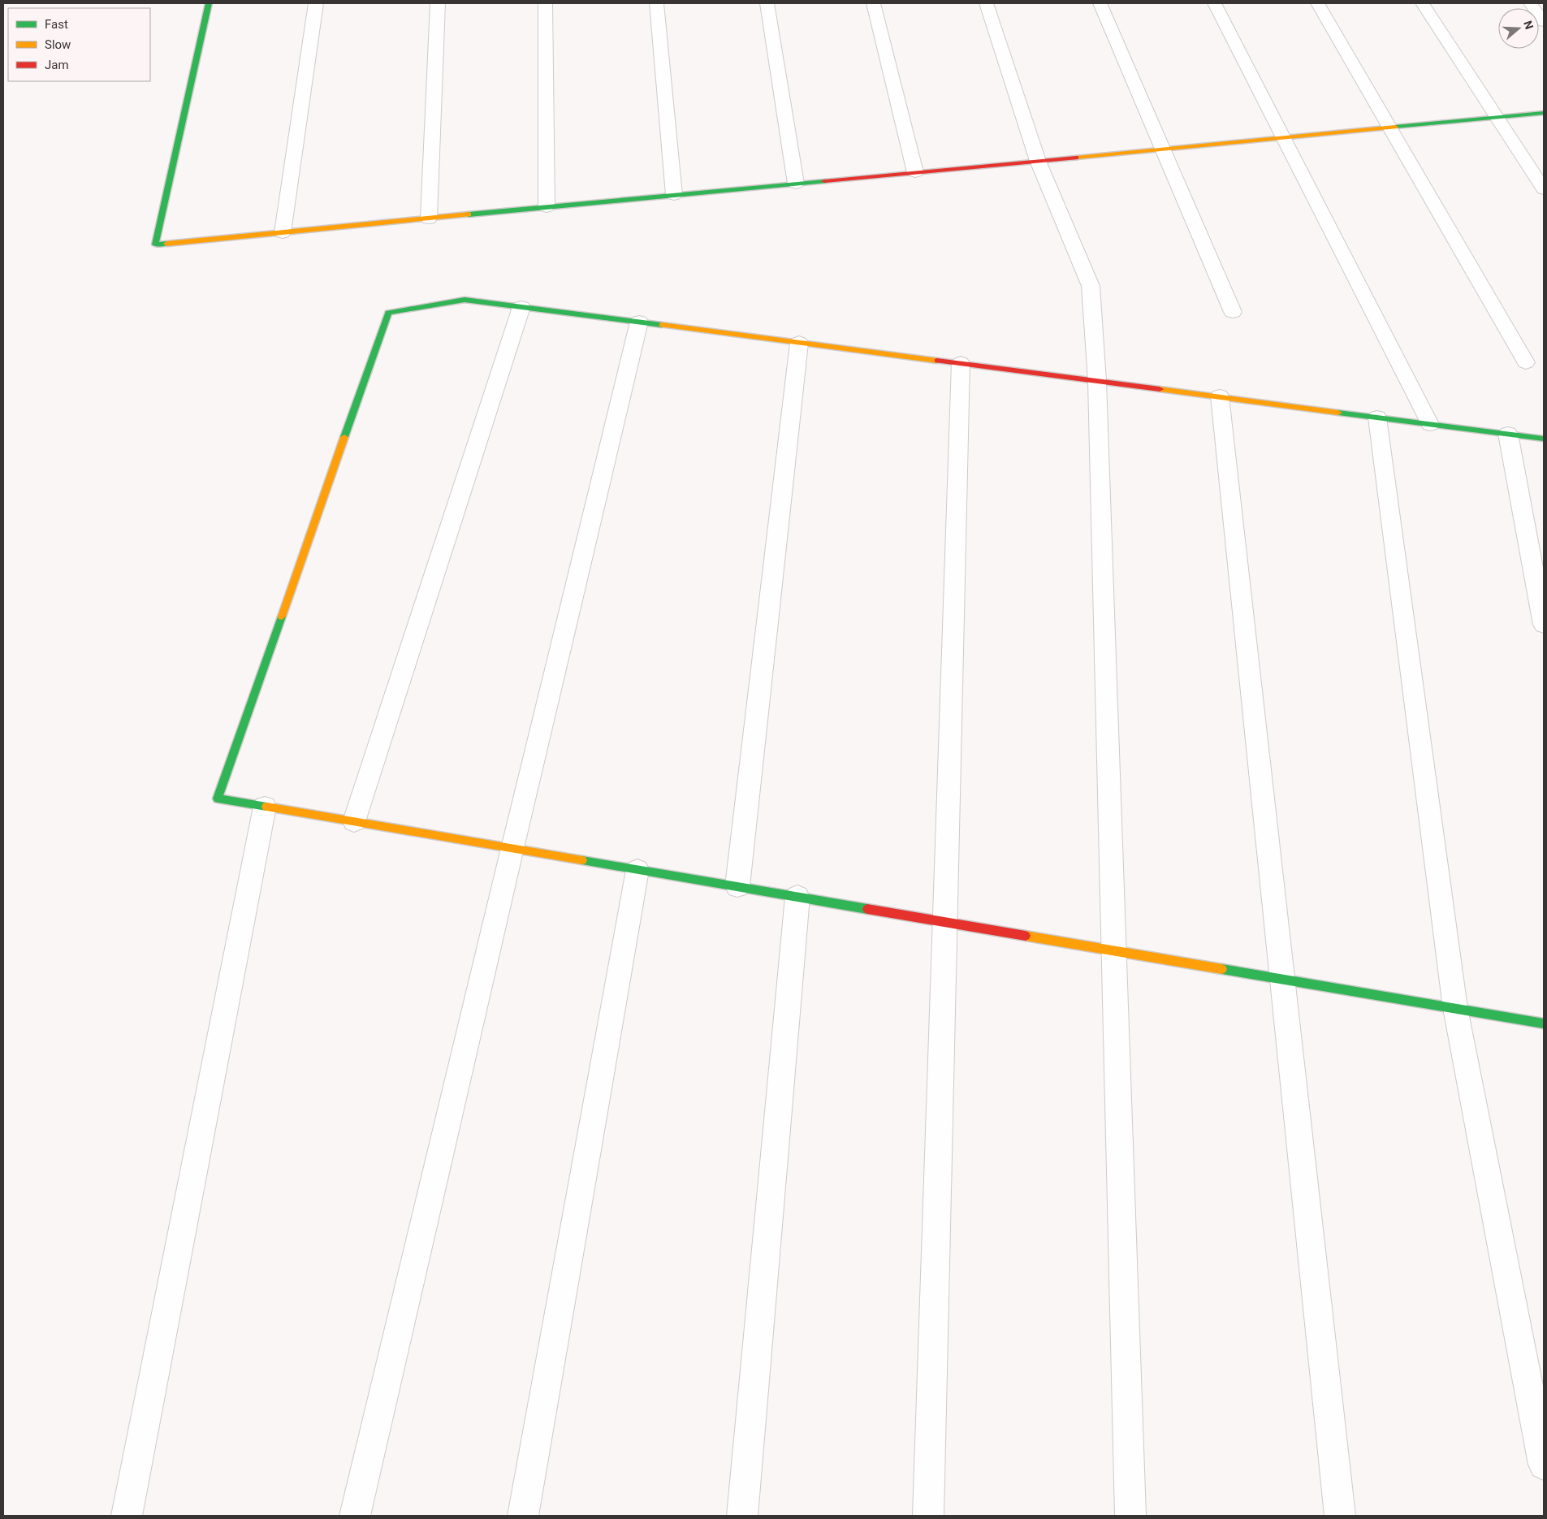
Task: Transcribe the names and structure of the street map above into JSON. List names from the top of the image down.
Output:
{
  "legend": ["Fast", "Slow", "Jam"],
  "north": "right"
}
